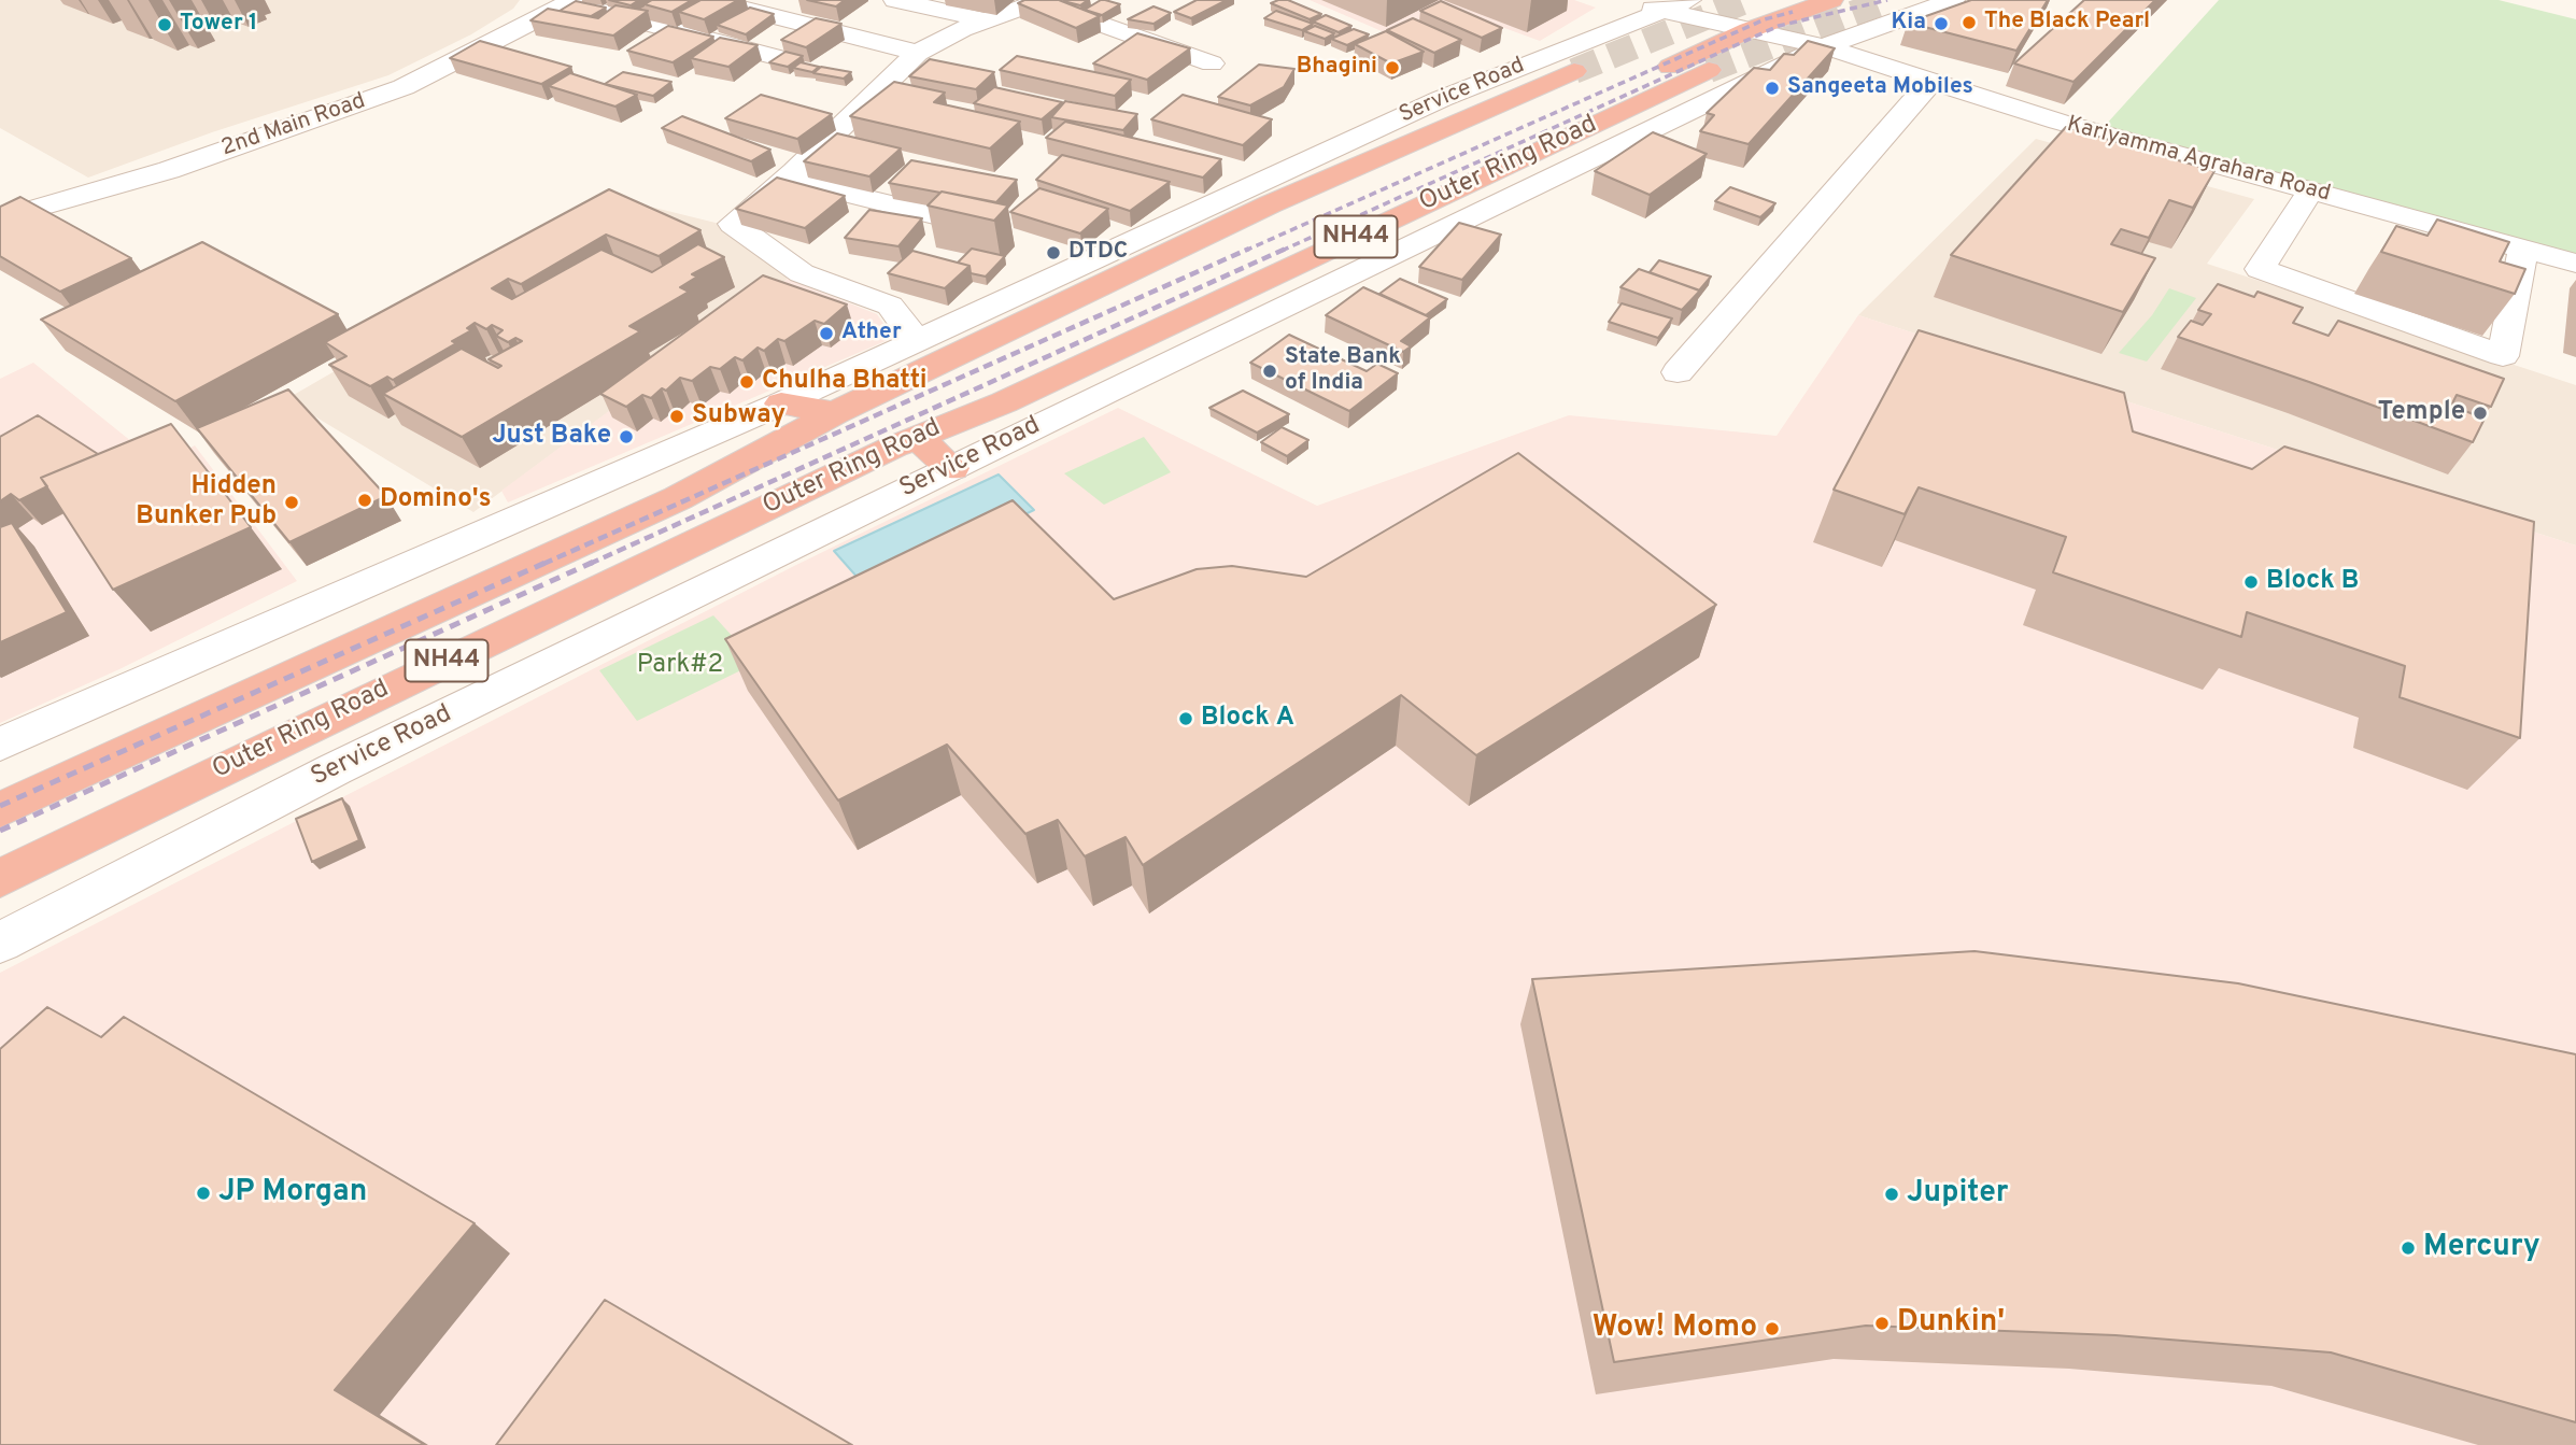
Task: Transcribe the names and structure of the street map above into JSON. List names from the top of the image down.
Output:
{
  "streets": {
    "highway": ["Outer Ring Road", "NH44"],
    "street": ["Service Road", "2nd Main Road", "Kariyamma Agrahara Road"]
  },
  "crossings": [
    ["Service Road", "Kariyamma Agrahara Road"]
  ],
  "parks": ["Park#2"],
  "places": [
    "The Black Pearl",
    "Kia",
    "Tower 1",
    "Bhagini",
    "Sangeeta Mobiles",
    "DTDC",
    "Ather",
    "State Bank of India",
    "Chulha Bhatti",
    "Temple",
    "Subway",
    "Just Bake",
    "Domino's",
    "Hidden Bunker Pub",
    "Block B",
    "Block A",
    "JP Morgan",
    "Jupiter",
    "Mercury",
    "Dunkin'",
    "Wow! Momo"
  ]
}
